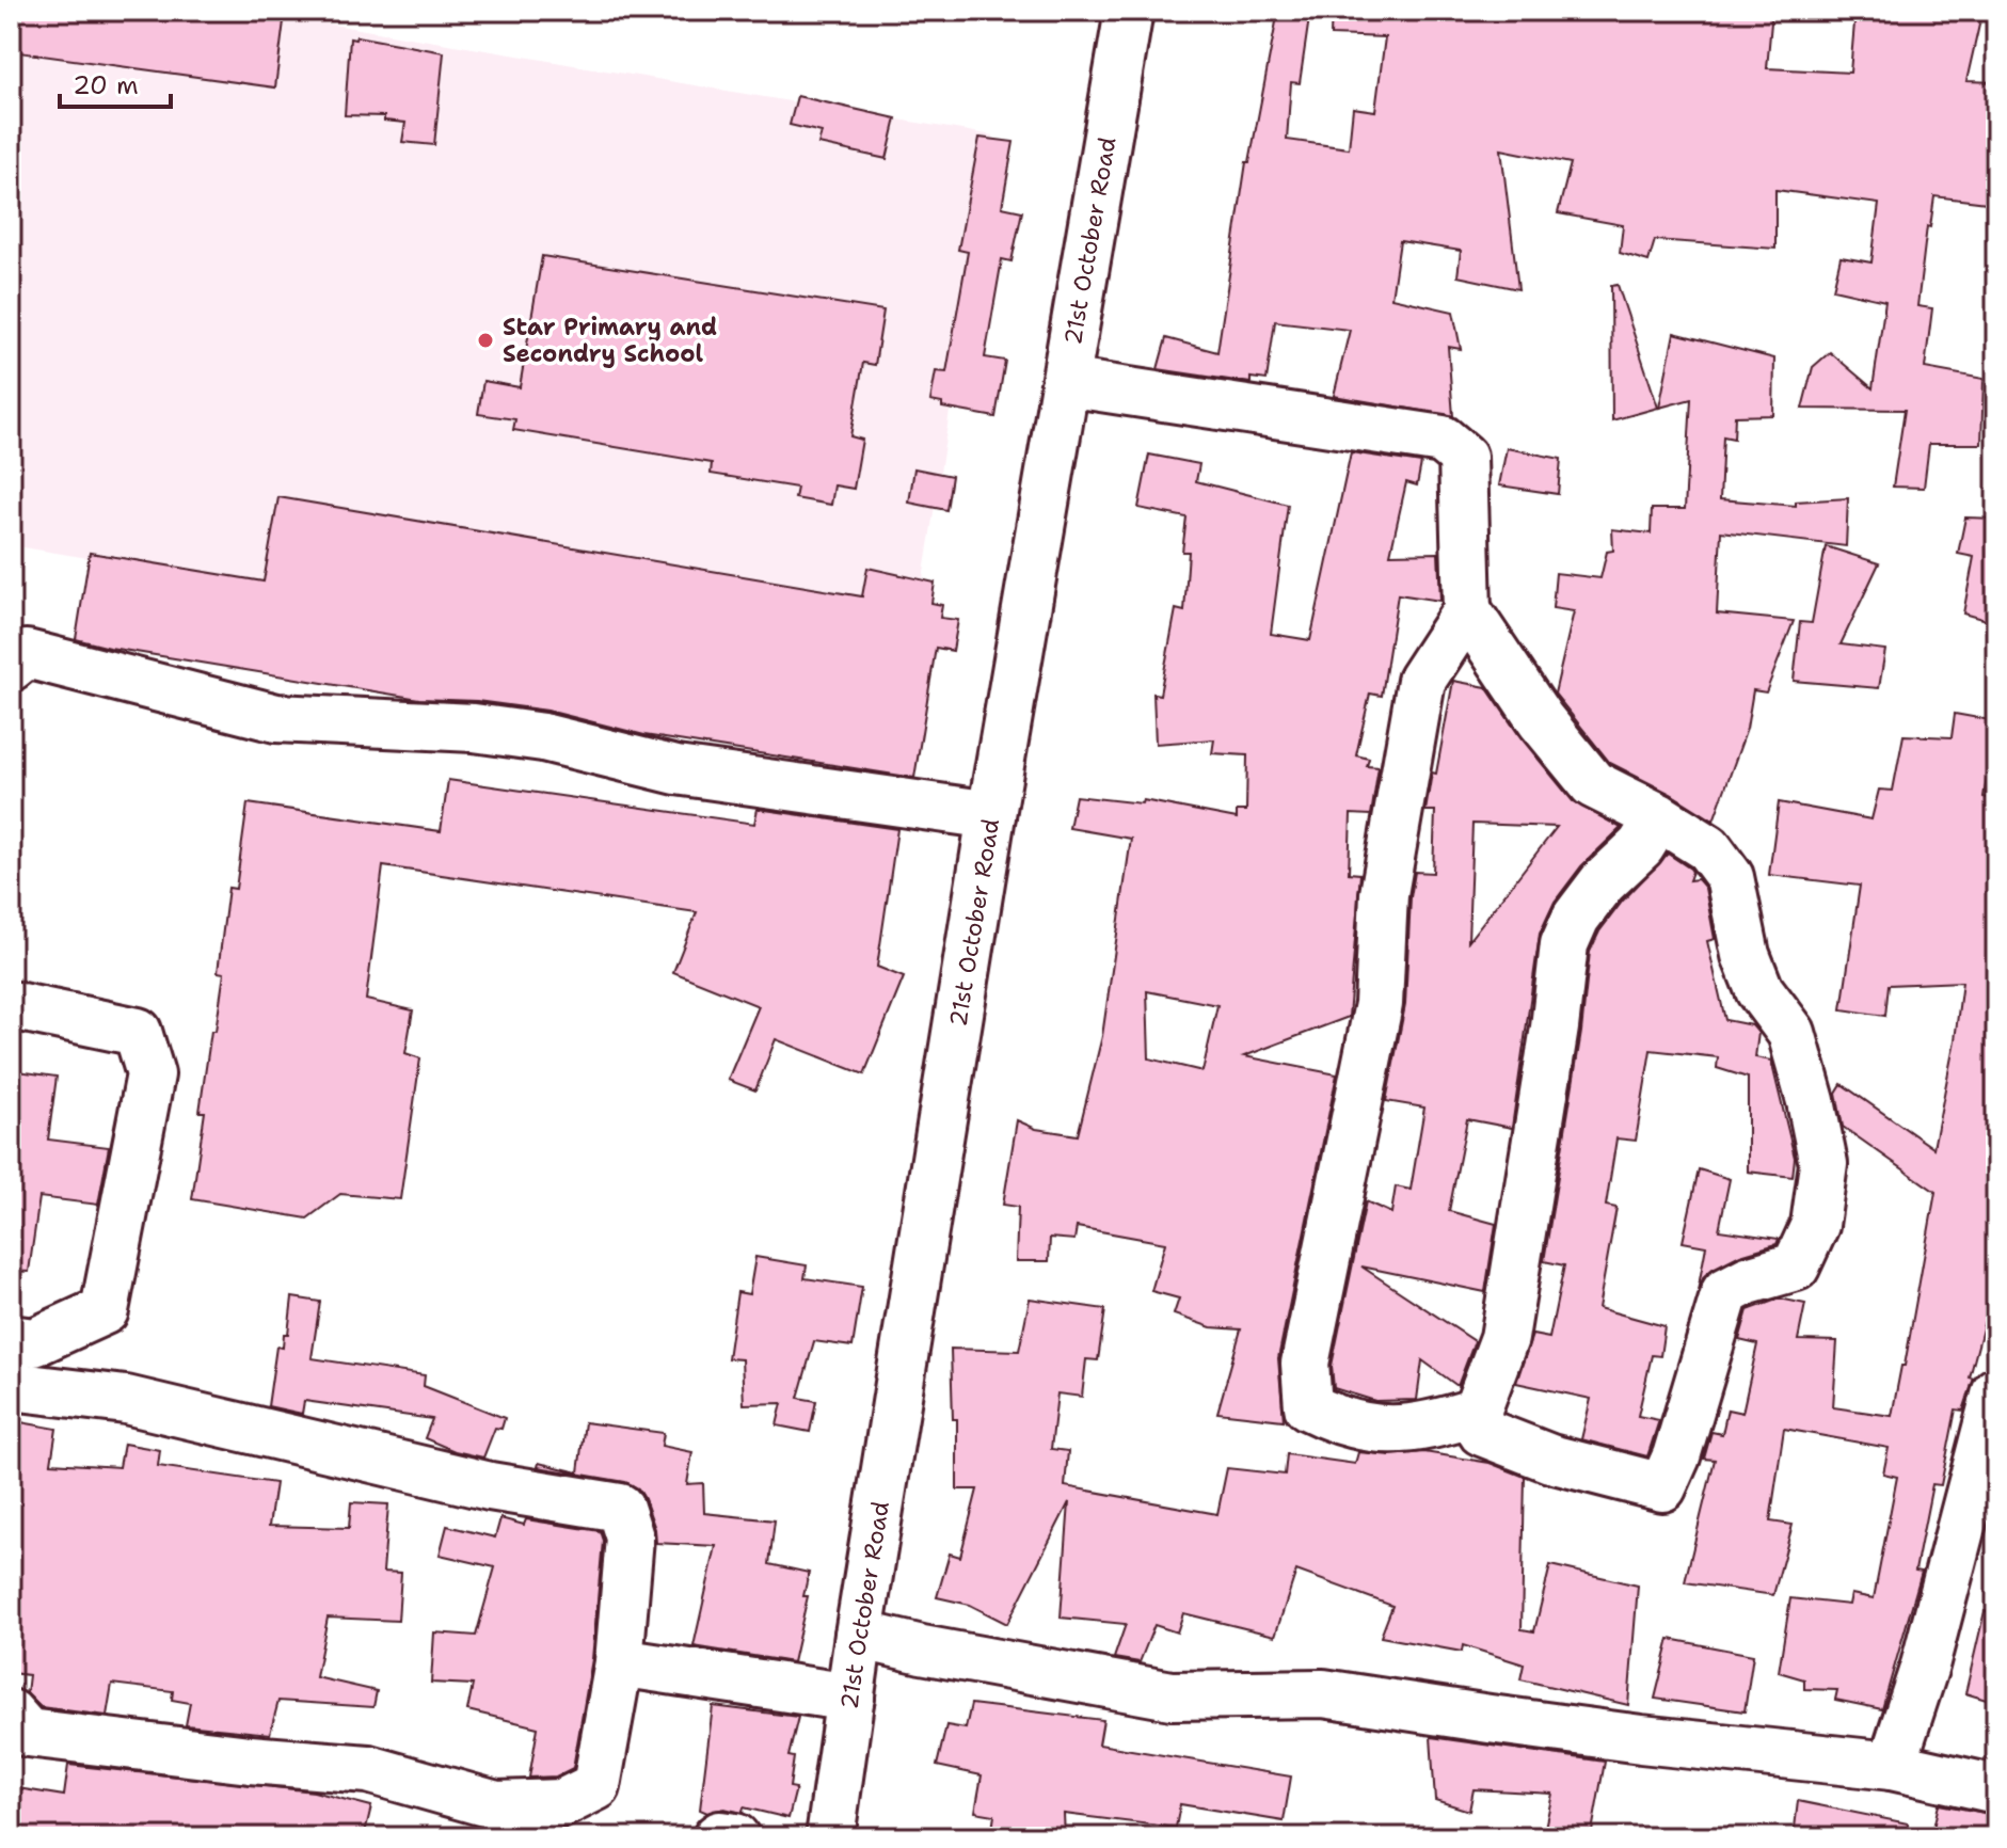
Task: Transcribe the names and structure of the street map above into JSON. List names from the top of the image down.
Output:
{
  "streets": {
    "street": ["21st October Road"]
  },
  "places": ["Star Primary and Secondry School"],
  "scale_bar": "20 m"
}
